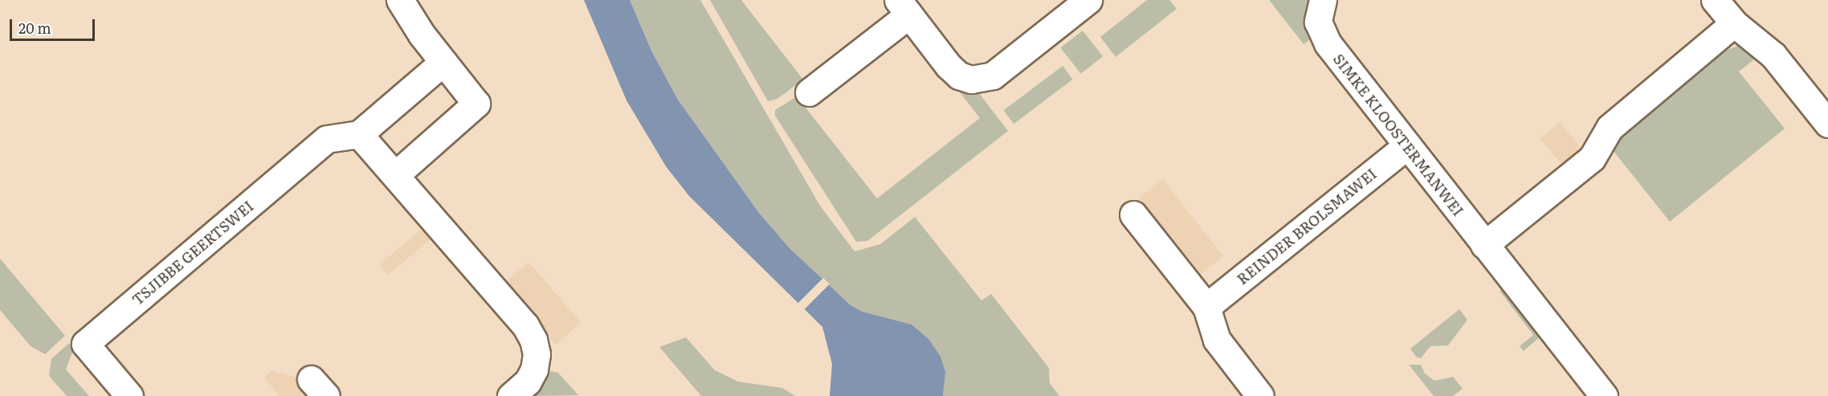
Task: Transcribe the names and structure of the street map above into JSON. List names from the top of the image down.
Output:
{
  "streets": {
    "street": ["SIMKE KLOOSTERMANWEI", "REINDER BROLSMAWEI", "TSJIBBE GEERTSWEI"]
  },
  "crossings": [
    ["SIMKE KLOOSTERMANWEI", "REINDER BROLSMAWEI"]
  ],
  "scale_bar": "20 m"
}
